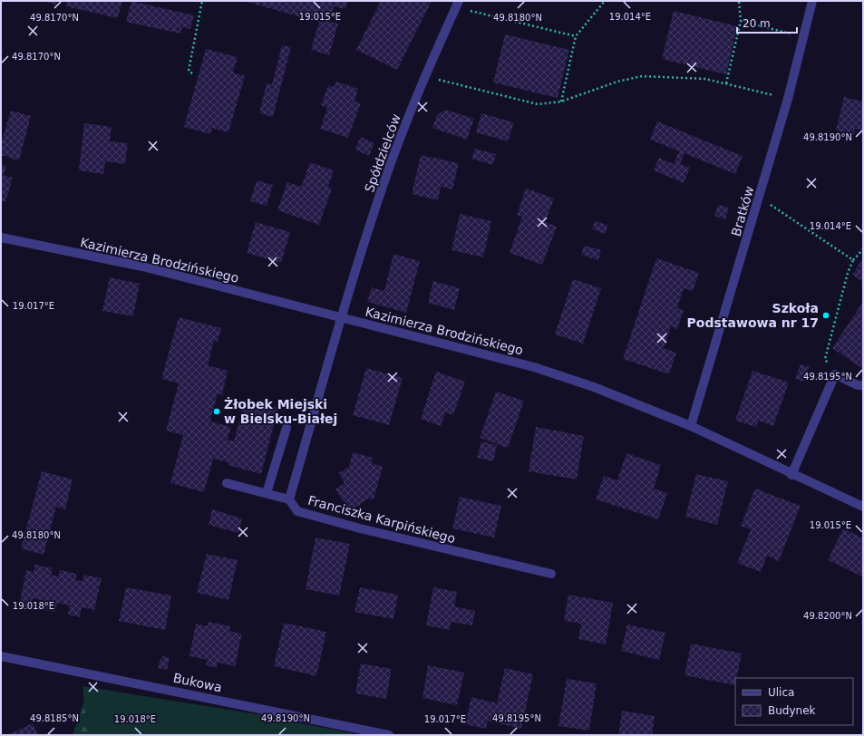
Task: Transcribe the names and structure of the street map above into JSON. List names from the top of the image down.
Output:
{
  "streets": {
    "street": [
      "Spółdzielców",
      "Bratków",
      "Kazimierza Brodzińskiego",
      "Franciszka Karpińskiego",
      "Bukowa"
    ]
  },
  "crossings": [
    ["Spółdzielców", "Kazimierza Brodzińskiego"],
    ["Spółdzielców", "Franciszka Karpińskiego"],
    ["Bratków", "Kazimierza Brodzińskiego"],
    ["Kazimierza Brodzińskiego", "Franciszka Karpińskiego"]
  ],
  "places": ["Szkoła Podstawowa nr 17", "Żłobek Miejski w Bielsku-Białej"],
  "legend": ["Ulica", "Budynek"],
  "scale_bar": "20 m",
  "coordinates": [
    "19.015°E",
    "19.014°E",
    "49.8170°N",
    "49.8180°N",
    "49.8190°N",
    "19.017°E",
    "49.8195°N",
    "19.018°E",
    "49.8200°N",
    "49.8185°N"
  ]
}
